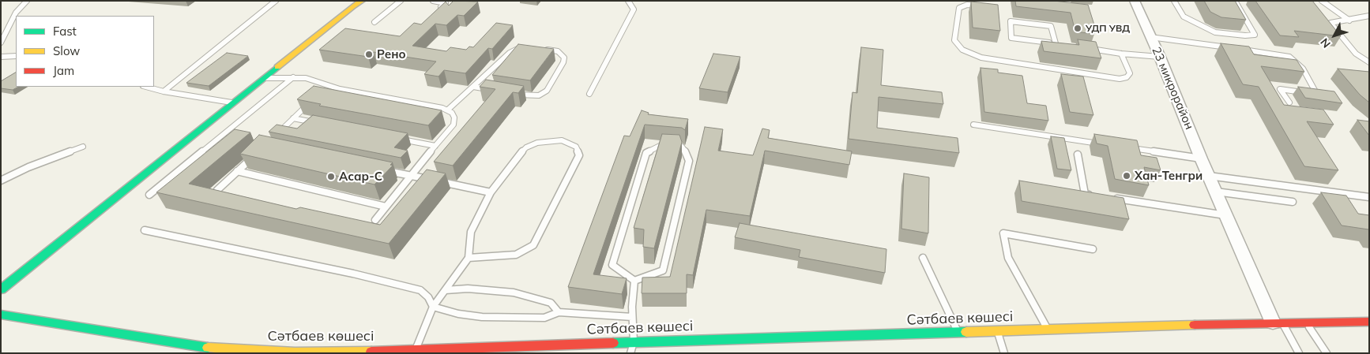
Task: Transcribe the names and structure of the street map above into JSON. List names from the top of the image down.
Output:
{
  "streets": {
    "main road": ["Сәтбаев көшесі"],
    "street": ["23 микрорайон"]
  },
  "crossings": [
    ["23 микрорайон", "Сәтбаев көшесі"]
  ],
  "places": [
    "УДП УВД",
    "Рено",
    "Хан-Тенгри",
    "Асар-С"
  ],
  "legend": ["Fast", "Slow", "Jam"],
  "north": "bottom left"
}
